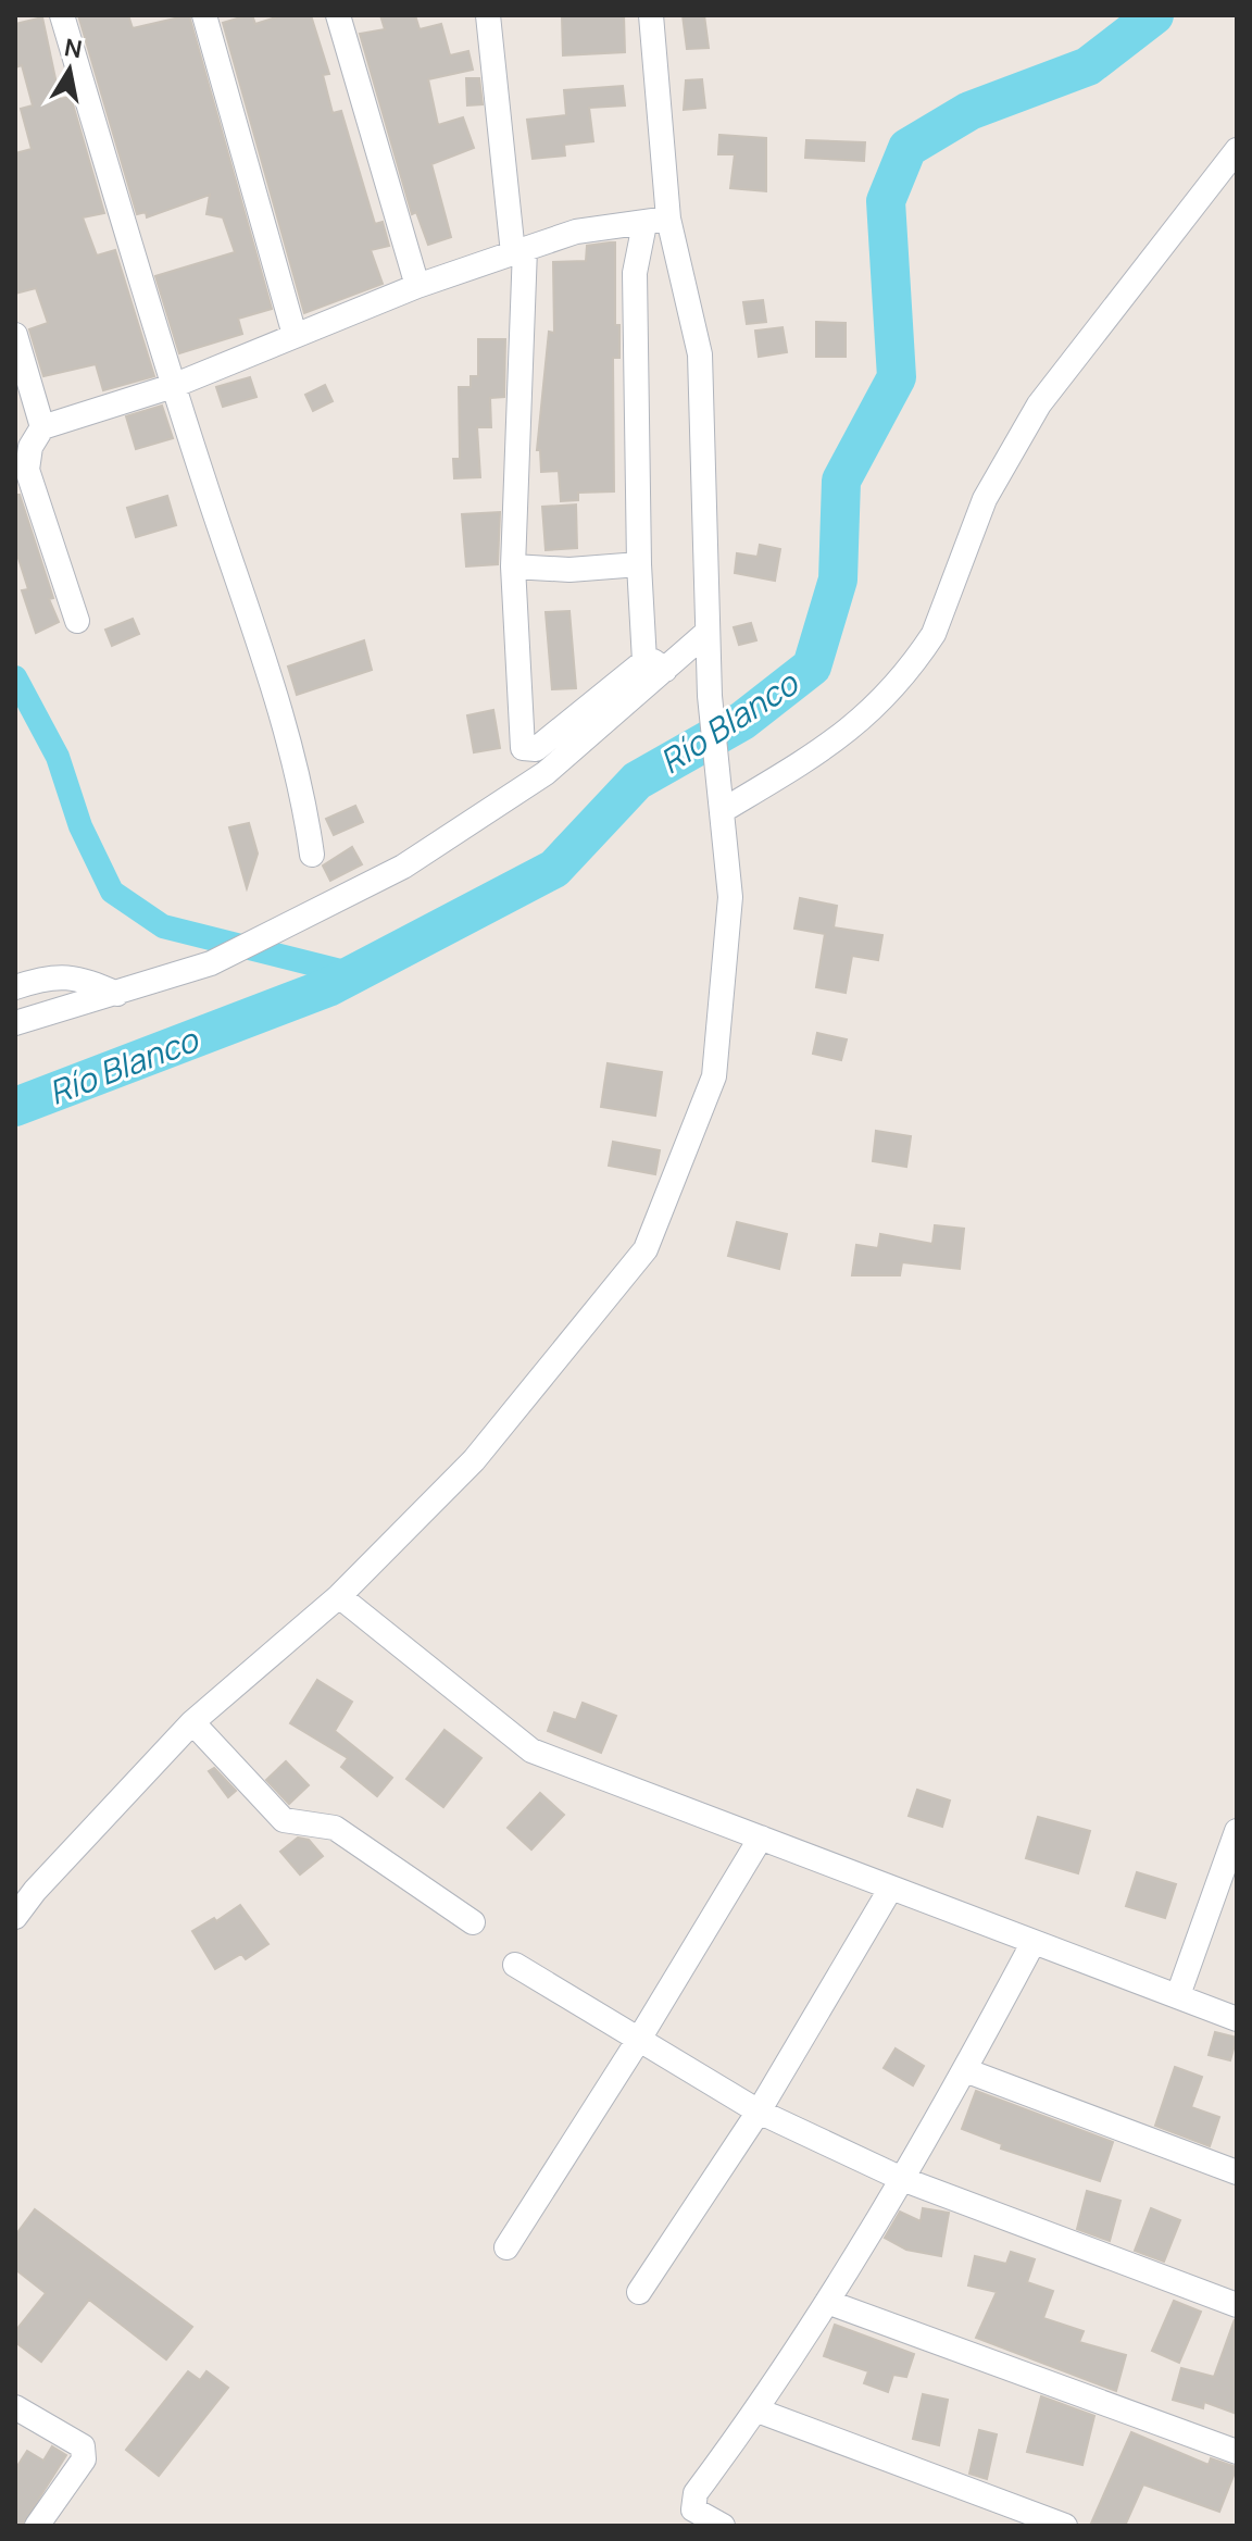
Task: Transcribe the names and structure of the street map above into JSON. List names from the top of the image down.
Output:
{
  "water": ["Río Blanco"],
  "north": "top"
}
